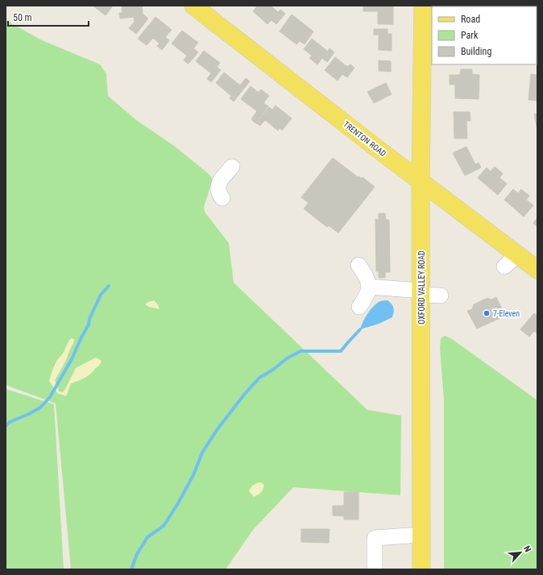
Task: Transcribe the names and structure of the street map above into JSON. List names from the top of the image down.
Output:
{
  "streets": {
    "main road": ["TRENTON ROAD", "OXFORD VALLEY ROAD"]
  },
  "crossings": [
    ["TRENTON ROAD", "OXFORD VALLEY ROAD"]
  ],
  "places": ["7-Eleven"],
  "legend": ["Road", "Park", "Building"],
  "scale_bar": "50 m",
  "north": "top right"
}
